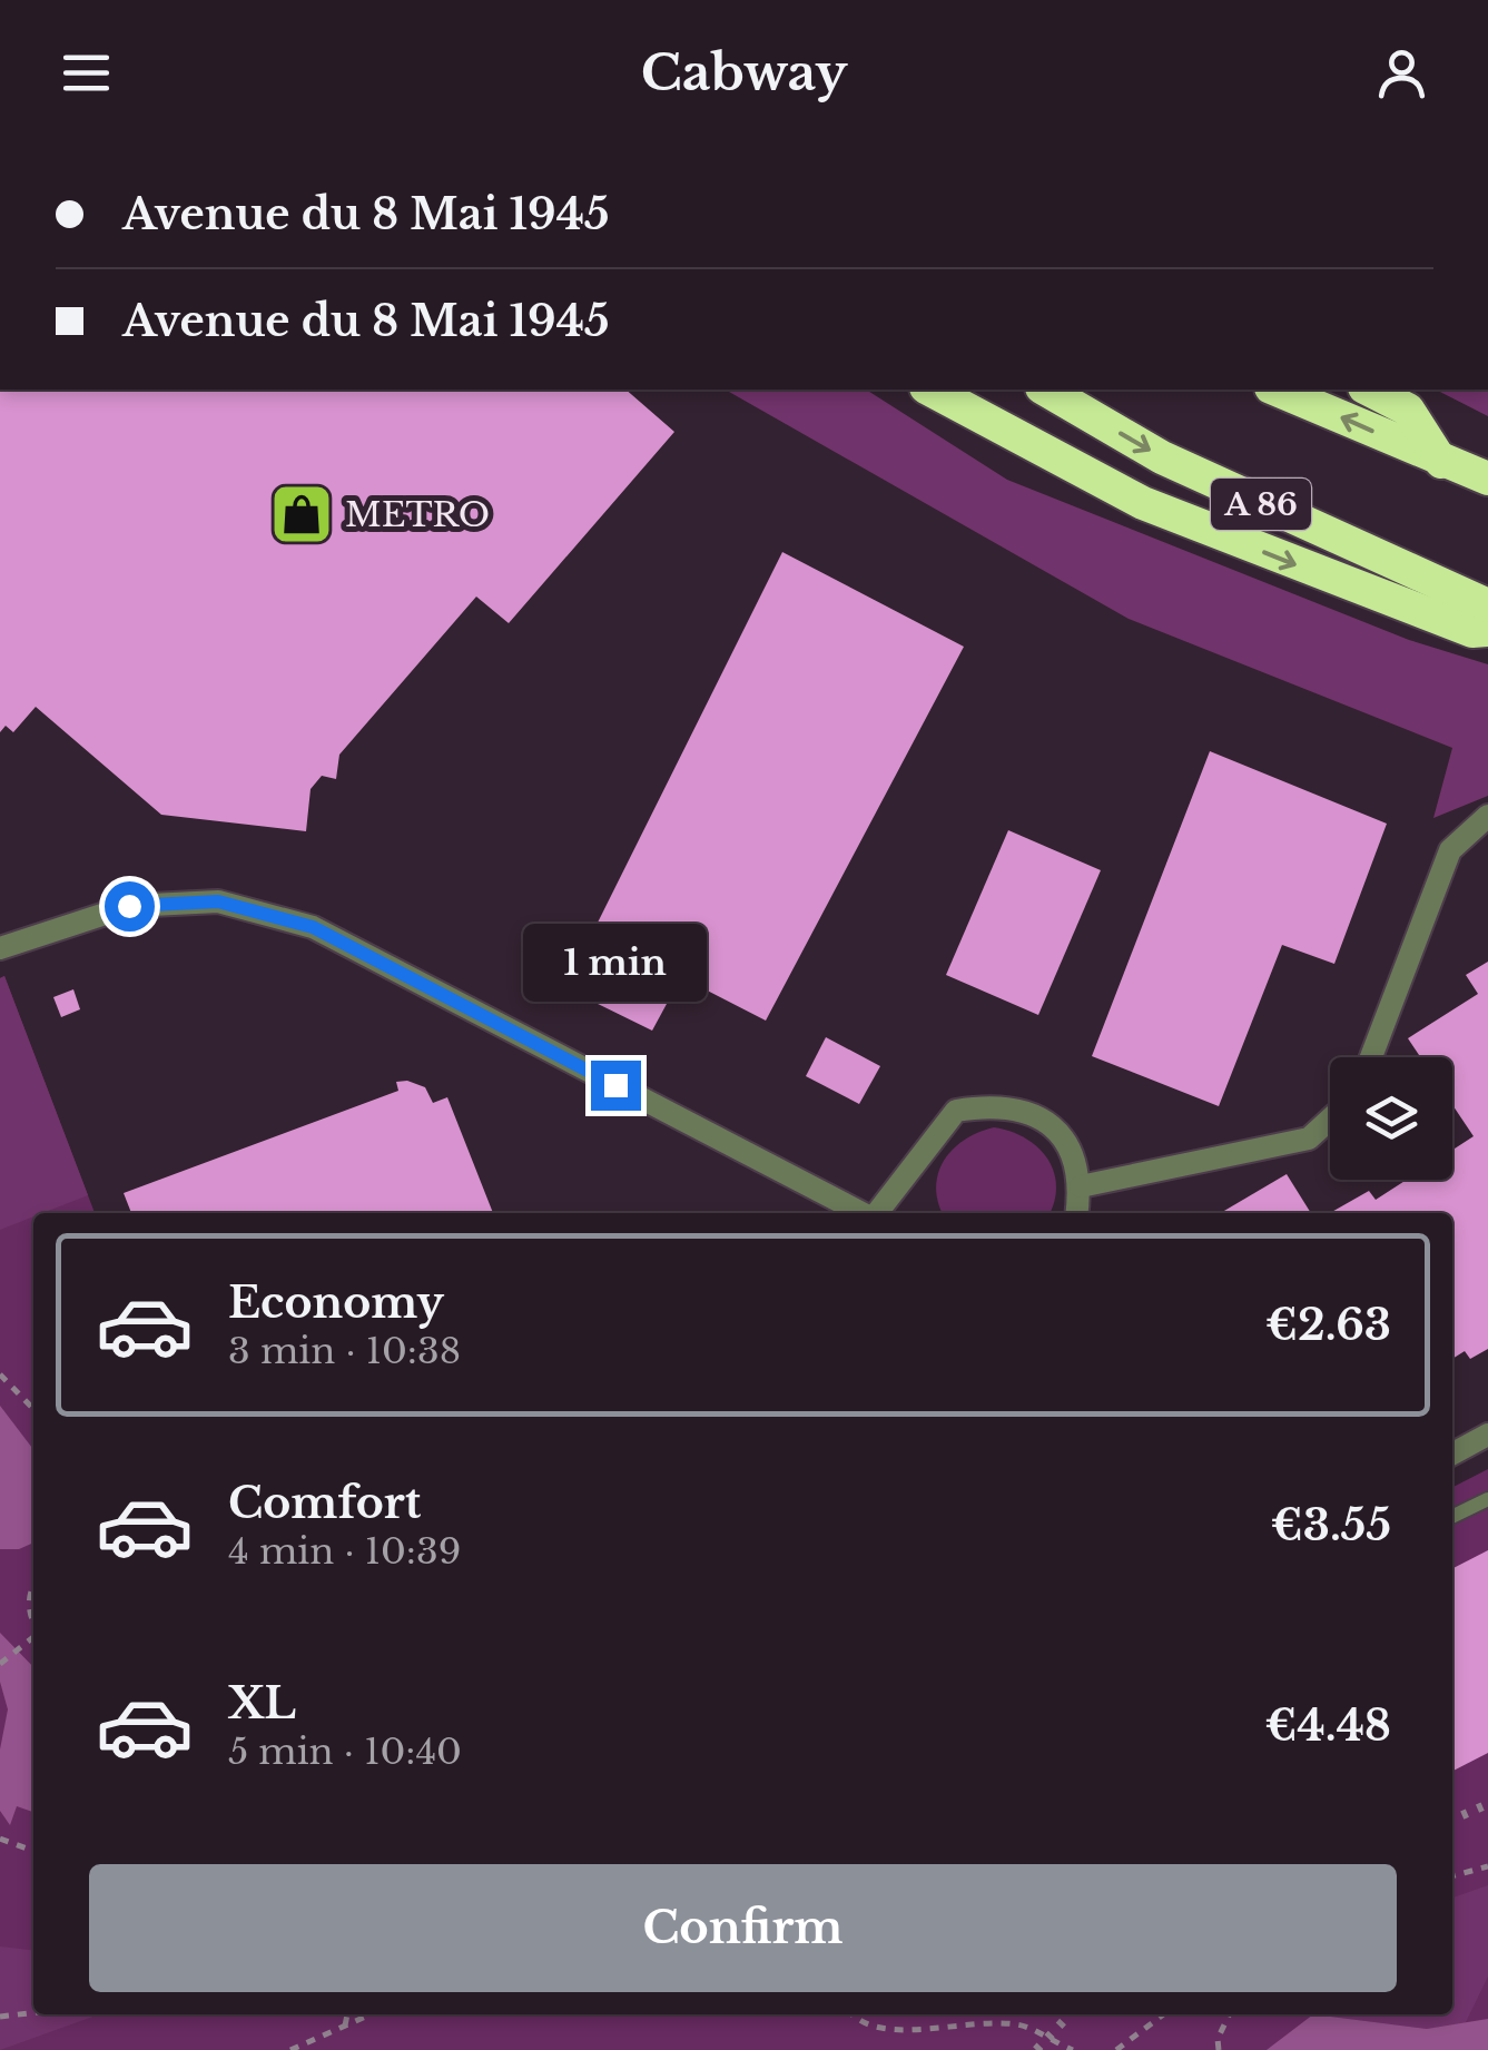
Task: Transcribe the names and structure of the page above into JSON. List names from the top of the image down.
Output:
{
  "streets": {
    "highway": ["A 86"]
  },
  "places": {
    "shop": ["METRO"]
  },
  "page": {
    "header": "Cabway",
    "banner": ["Avenue du 8 Mai 1945", "Avenue du 8 Mai 1945"],
    "bubble": "1 min",
    "list": [
      {
        "name": "Economy",
        "note": "3 min · 10:38",
        "value": "€2.63"
      },
      {
        "name": "Comfort",
        "note": "4 min · 10:39",
        "value": "€3.55"
      },
      {
        "name": "XL",
        "note": "5 min · 10:40",
        "value": "€4.48"
      }
    ],
    "buttons": "Confirm"
  }
}
